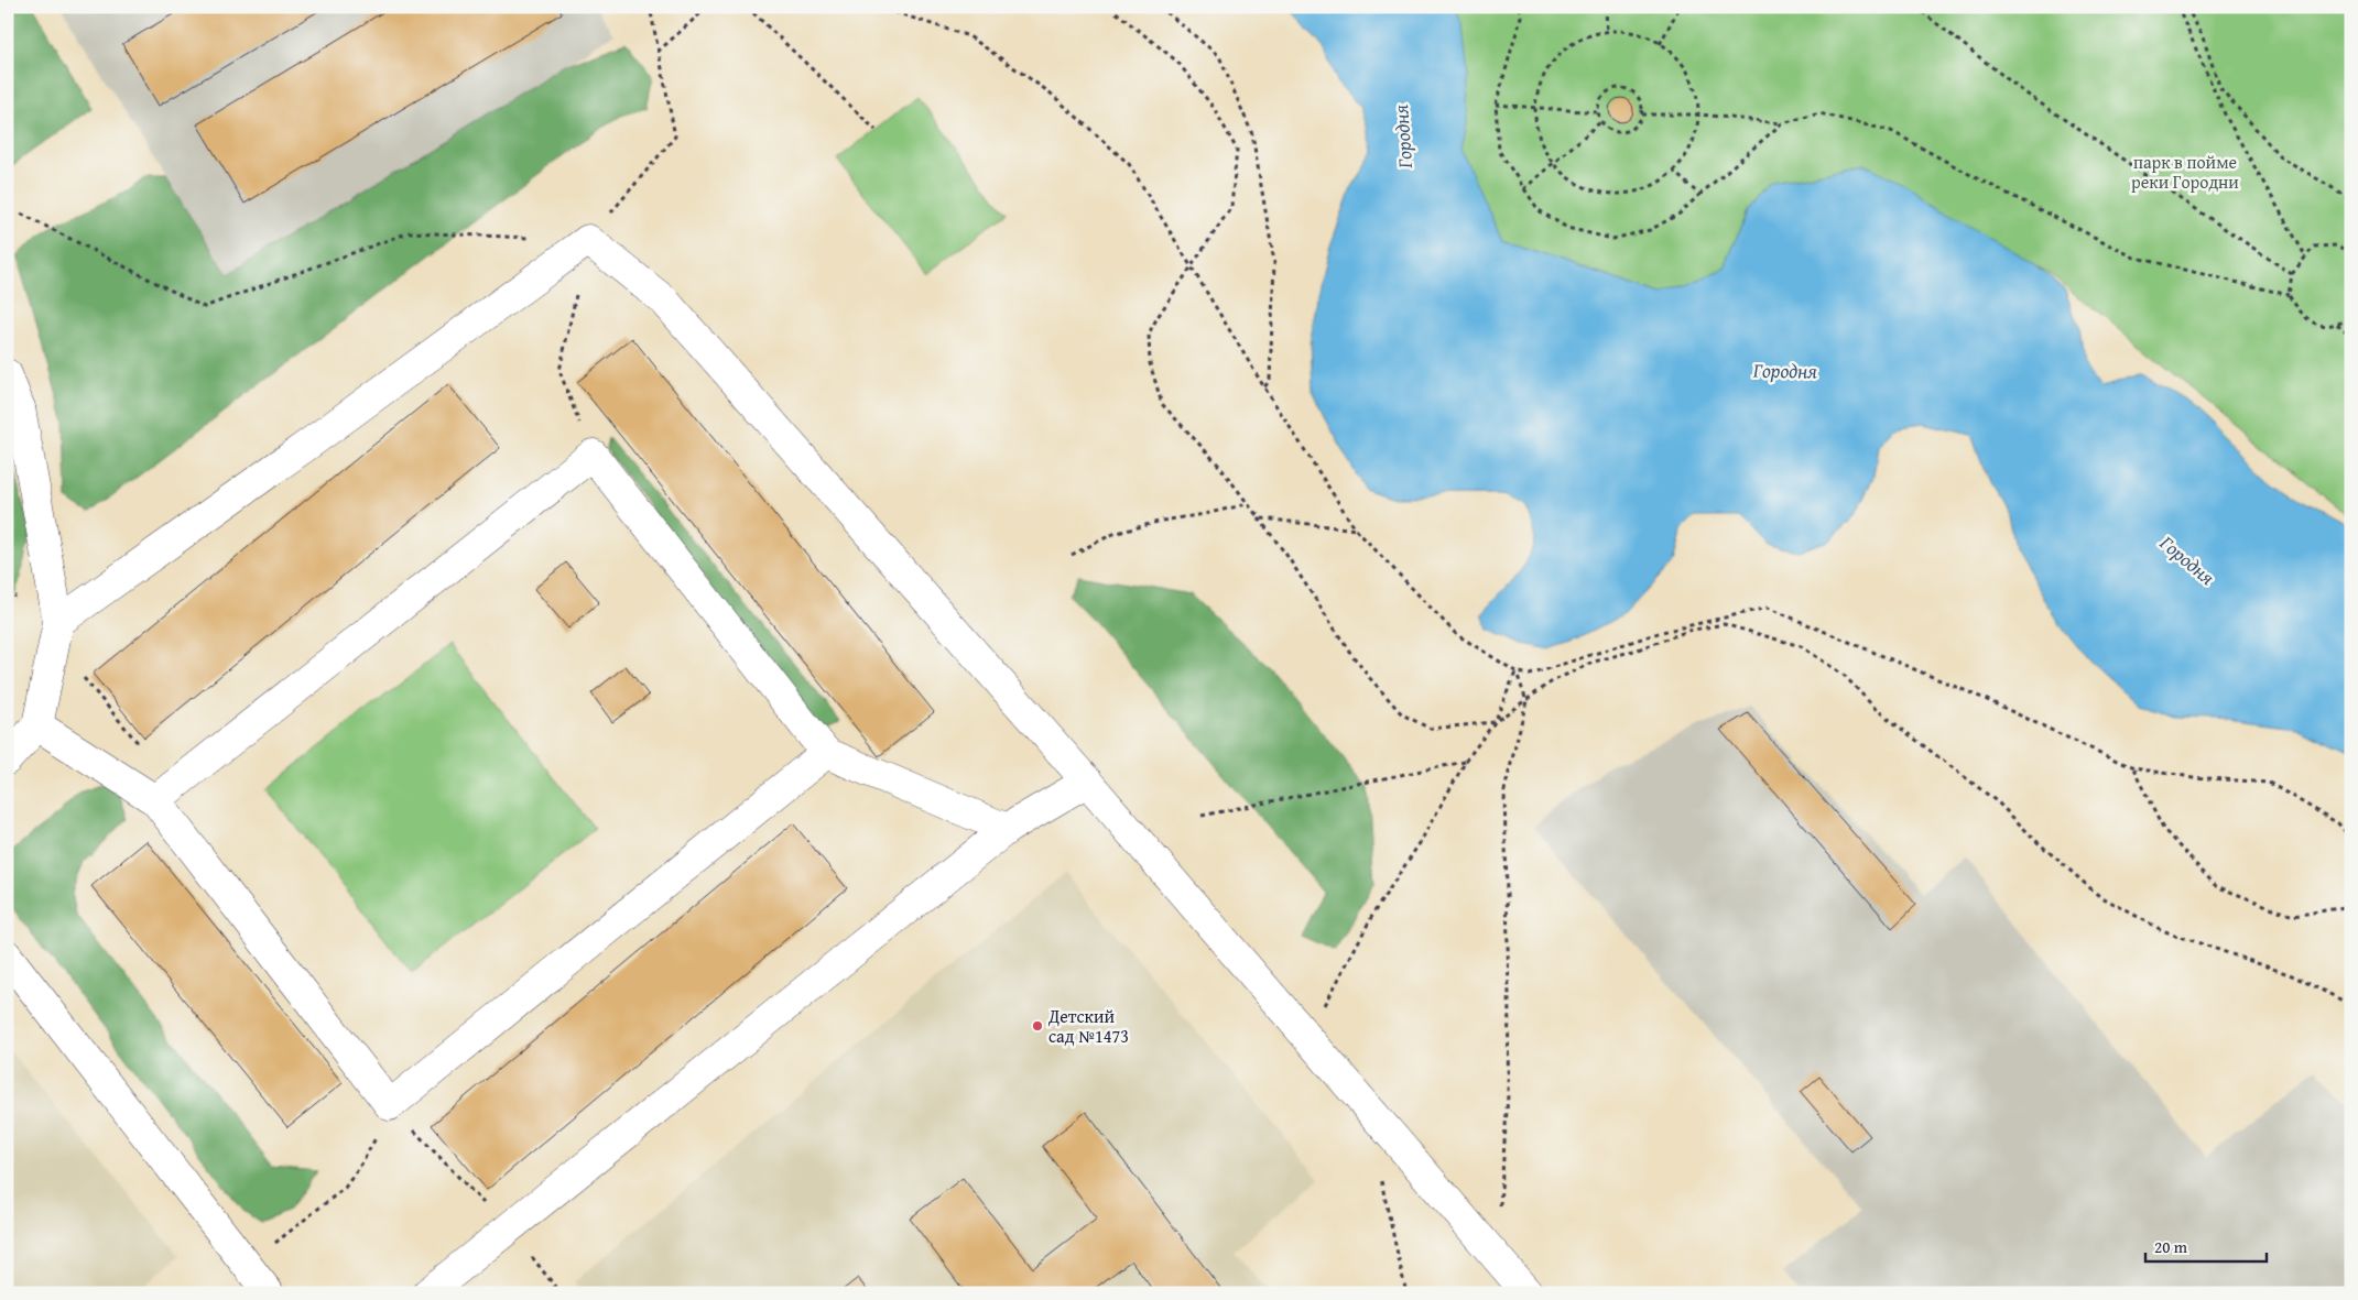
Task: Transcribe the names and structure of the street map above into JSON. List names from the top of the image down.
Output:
{
  "water": ["Городня"],
  "parks": ["парк в пойме реки Городни"],
  "places": ["Детский сад №1473"],
  "scale_bar": "20 m"
}
